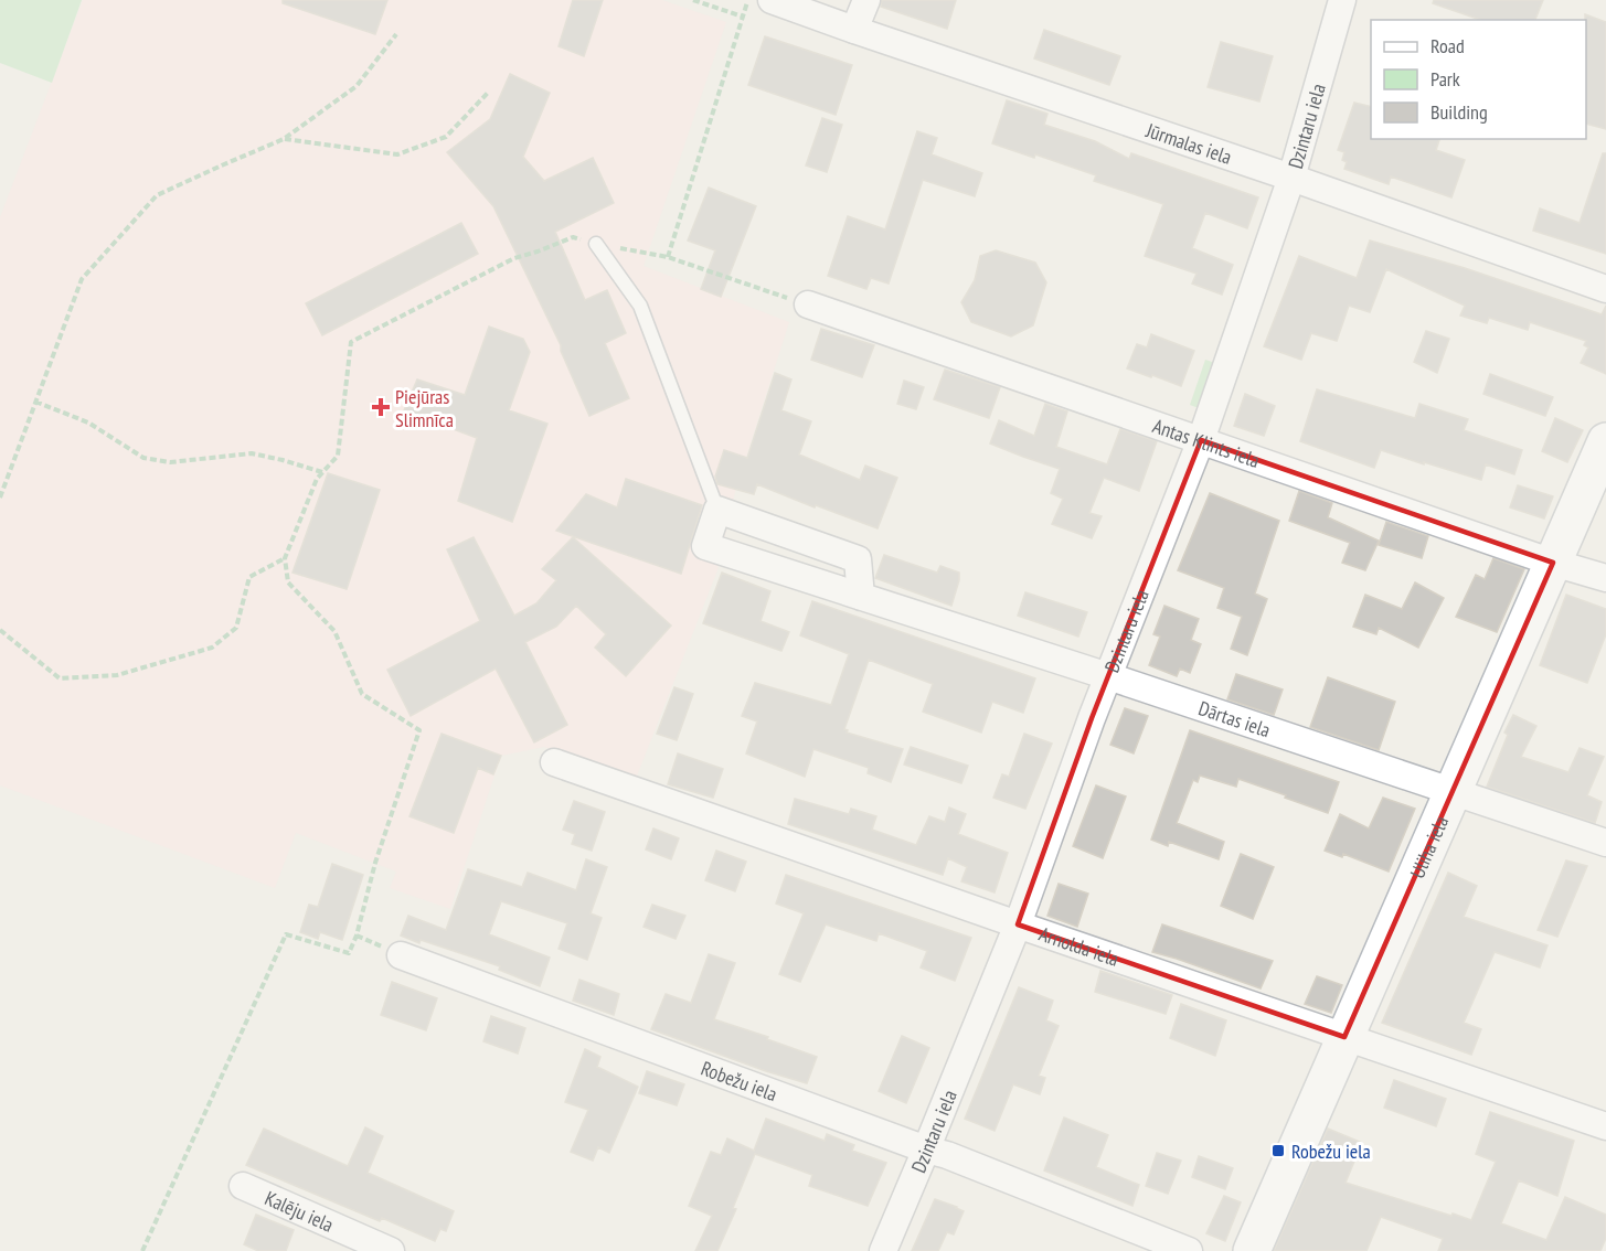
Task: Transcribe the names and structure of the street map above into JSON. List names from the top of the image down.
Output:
{
  "streets": {
    "main road": ["Uliha iela"],
    "street": [
      "Dzintaru iela",
      "Jūrmalas iela",
      "Antas Klints iela",
      "Dārtas iela",
      "Arnolda iela",
      "Robežu iela",
      "Kalēju iela"
    ]
  },
  "crossings": [
    ["Dzintaru iela", "Jūrmalas iela"],
    ["Dzintaru iela", "Antas Klints iela"],
    ["Dzintaru iela", "Dārtas iela"],
    ["Dzintaru iela", "Arnolda iela"],
    ["Dzintaru iela", "Robežu iela"],
    ["Antas Klints iela", "Uliha iela"],
    ["Dārtas iela", "Uliha iela"],
    ["Uliha iela", "Arnolda iela"]
  ],
  "places": {
    "health": ["Piejūras Slimnīca"],
    "transit": ["Robežu iela"]
  },
  "legend": ["Road", "Park", "Building"]
}
